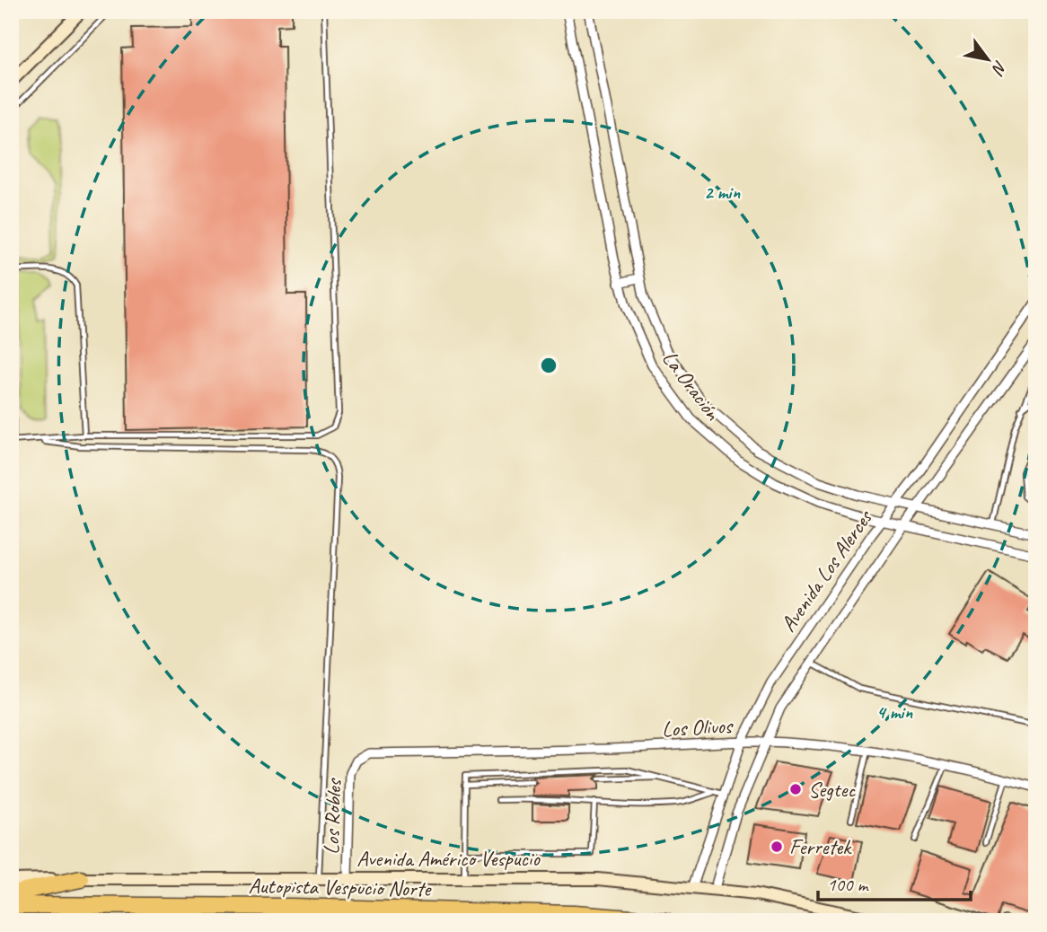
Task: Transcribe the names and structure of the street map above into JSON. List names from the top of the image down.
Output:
{
  "streets": {
    "highway": ["Autopista Vespucio Norte"],
    "main road": ["Avenida Américo Vespucio"],
    "street": [
      "La Oración",
      "Avenida Los Alerces",
      "Los Olivos",
      "Los Robles"
    ]
  },
  "crossings": [
    ["La Oración", "Avenida Los Alerces"],
    ["Avenida Los Alerces", "Los Olivos"],
    ["Avenida Los Alerces", "Avenida Américo Vespucio"],
    ["Los Olivos", "Los Robles"],
    ["Los Robles", "Avenida Américo Vespucio"]
  ],
  "places": ["Segtec", "Ferretek"],
  "scale_bar": "100 m",
  "north": "bottom right",
  "rings": ["2 min", "4 min"]
}
